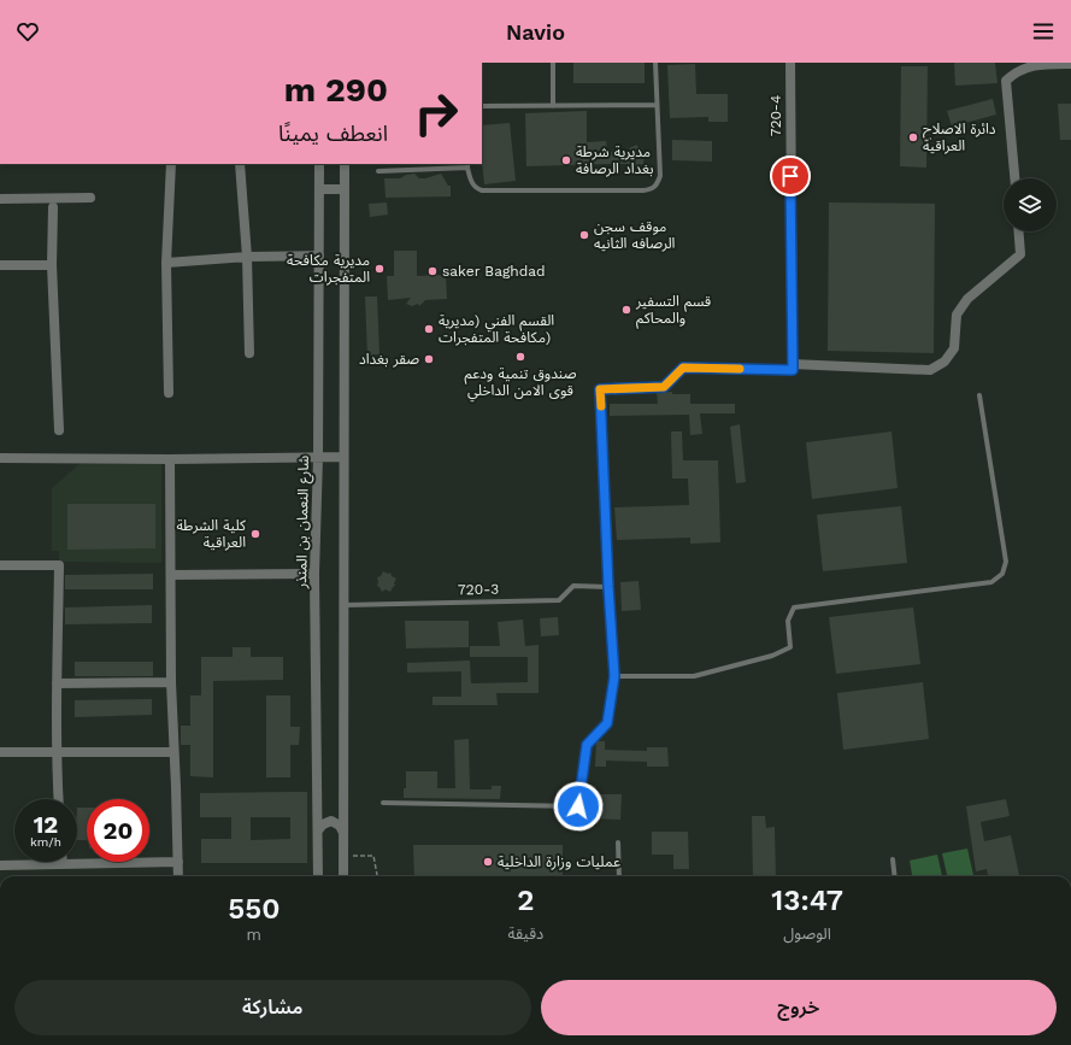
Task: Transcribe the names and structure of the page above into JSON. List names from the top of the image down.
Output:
{
  "streets": {
    "street": ["720-4", "شارع النعمان بن المنذر"],
    "lane": ["720-3"]
  },
  "places": [
    "دائرة الاصلاح العراقية",
    "مديرية شرطة بغداد الرصافة",
    "موقف سجن الرصافه الثانيه",
    "مديرية مكافحة المتفجرات",
    "saker Baghdad",
    "قسم التسفير والمحاكم",
    "القسم الفني (مديرية مكافحة المتفجرات)",
    "صندوق تنمية ودعم قوى الامن الداخلي",
    "صقر بغداد",
    "كلية الشرطة العراقية",
    "عمليات وزارة الداخلية"
  ],
  "page": {
    "header": "Navio",
    "turn": ["290 m", "انعطف يمينًا"],
    "speed": "12 km/h",
    "limit": "20",
    "eta": [
      "13:47",
      "الوصول",
      "2",
      "دقيقة",
      "550",
      "m"
    ],
    "buttons": ["خروج", "مشاركة"]
  }
}
